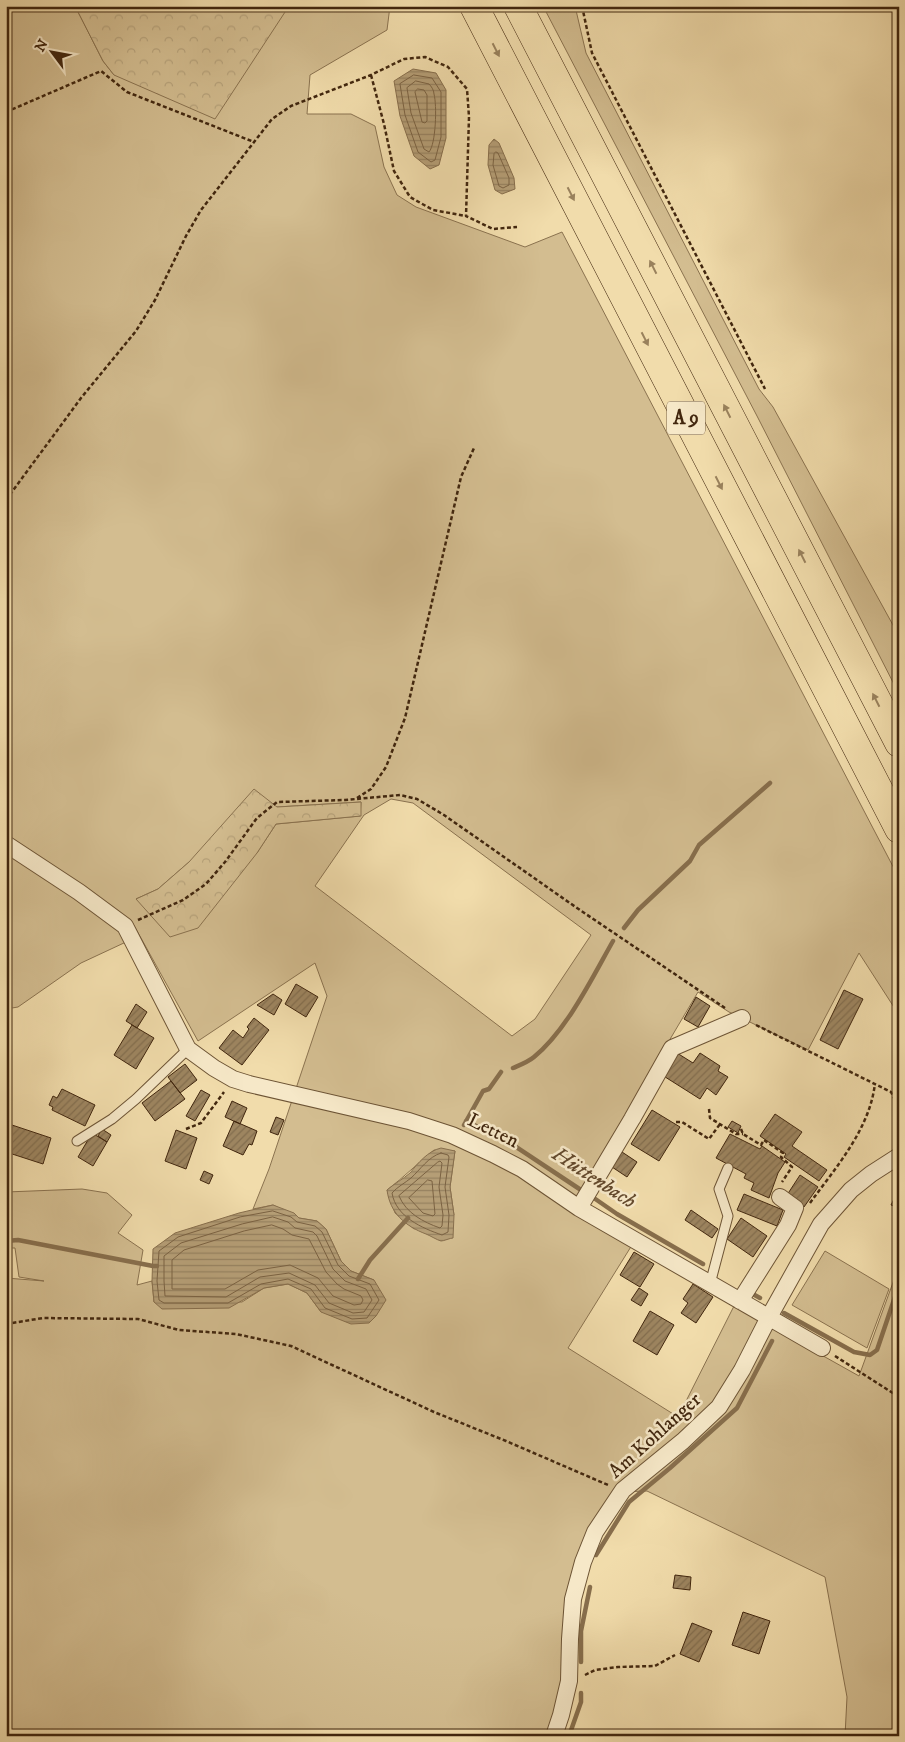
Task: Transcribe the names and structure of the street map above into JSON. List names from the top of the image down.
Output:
{
  "streets": {
    "highway": ["A 9"],
    "street": ["Letten", "Am Kohlanger"]
  },
  "crossings": [
    ["Letten", "Am Kohlanger"]
  ],
  "water": ["Hüttenbach"],
  "north": "top left"
}
